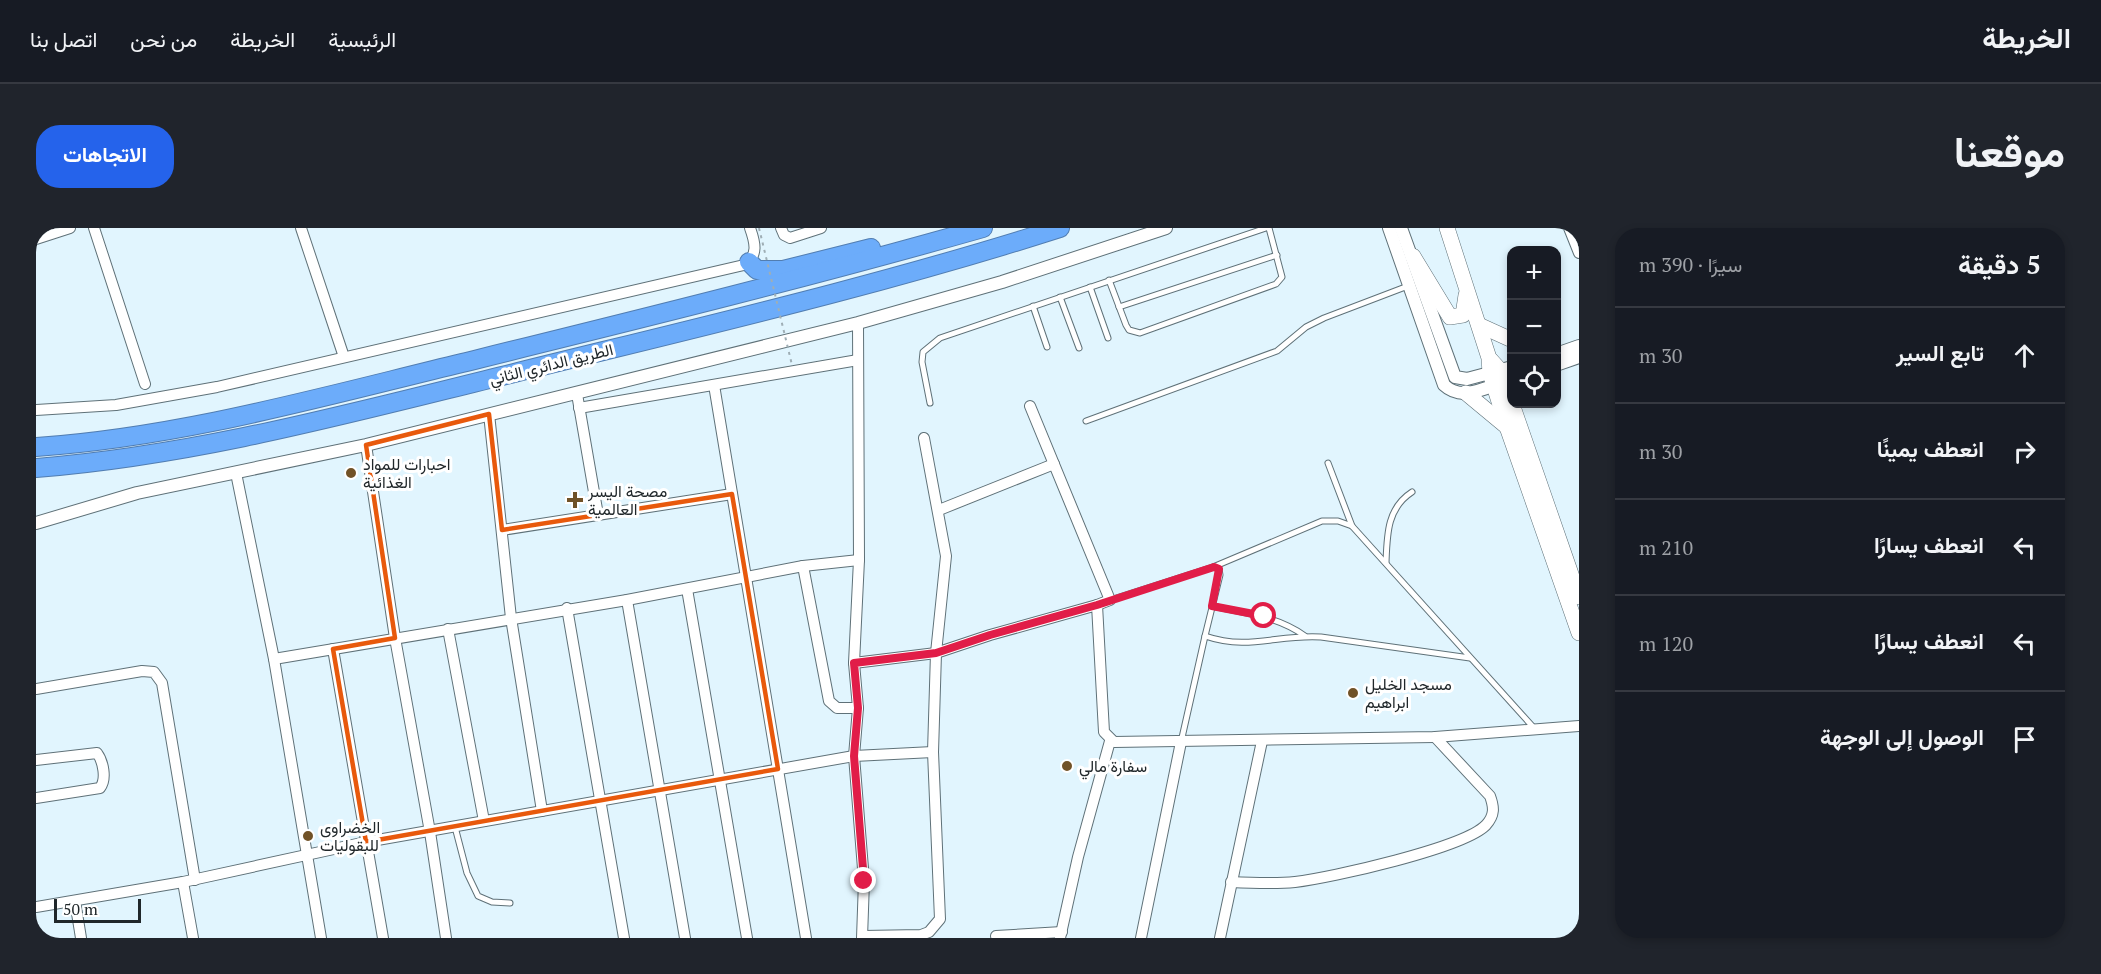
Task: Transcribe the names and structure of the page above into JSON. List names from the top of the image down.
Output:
{
  "streets": {
    "highway": ["الطريق الدائري الثاني"]
  },
  "places": {
    "other": [
      "احبارات للمواد الغذائية",
      "مسجد الخليل ابراهيم",
      "سفارة مالي",
      "الخضراوى للبقوليات"
    ],
    "health": ["مصحة اليسر العالمية"]
  },
  "scale_bar": "50 m",
  "page": {
    "header": "الخريطة",
    "nav": [
      "الرئيسية",
      "الخريطة",
      "من نحن",
      "اتصل بنا"
    ],
    "title": "موقعنا",
    "buttons": "الاتجاهات",
    "heading": ["5 دقيقة", "سيرًا · 390 m"],
    "map_buttons": ["+", "−"],
    "list": [
      ["تابع السير", "30 m"],
      ["انعطف يمينًا", "30 m"],
      ["انعطف يسارًا", "210 m"],
      ["انعطف يسارًا", "120 m"],
      "الوصول إلى الوجهة"
    ],
    "scale": "50 m"
  }
}
